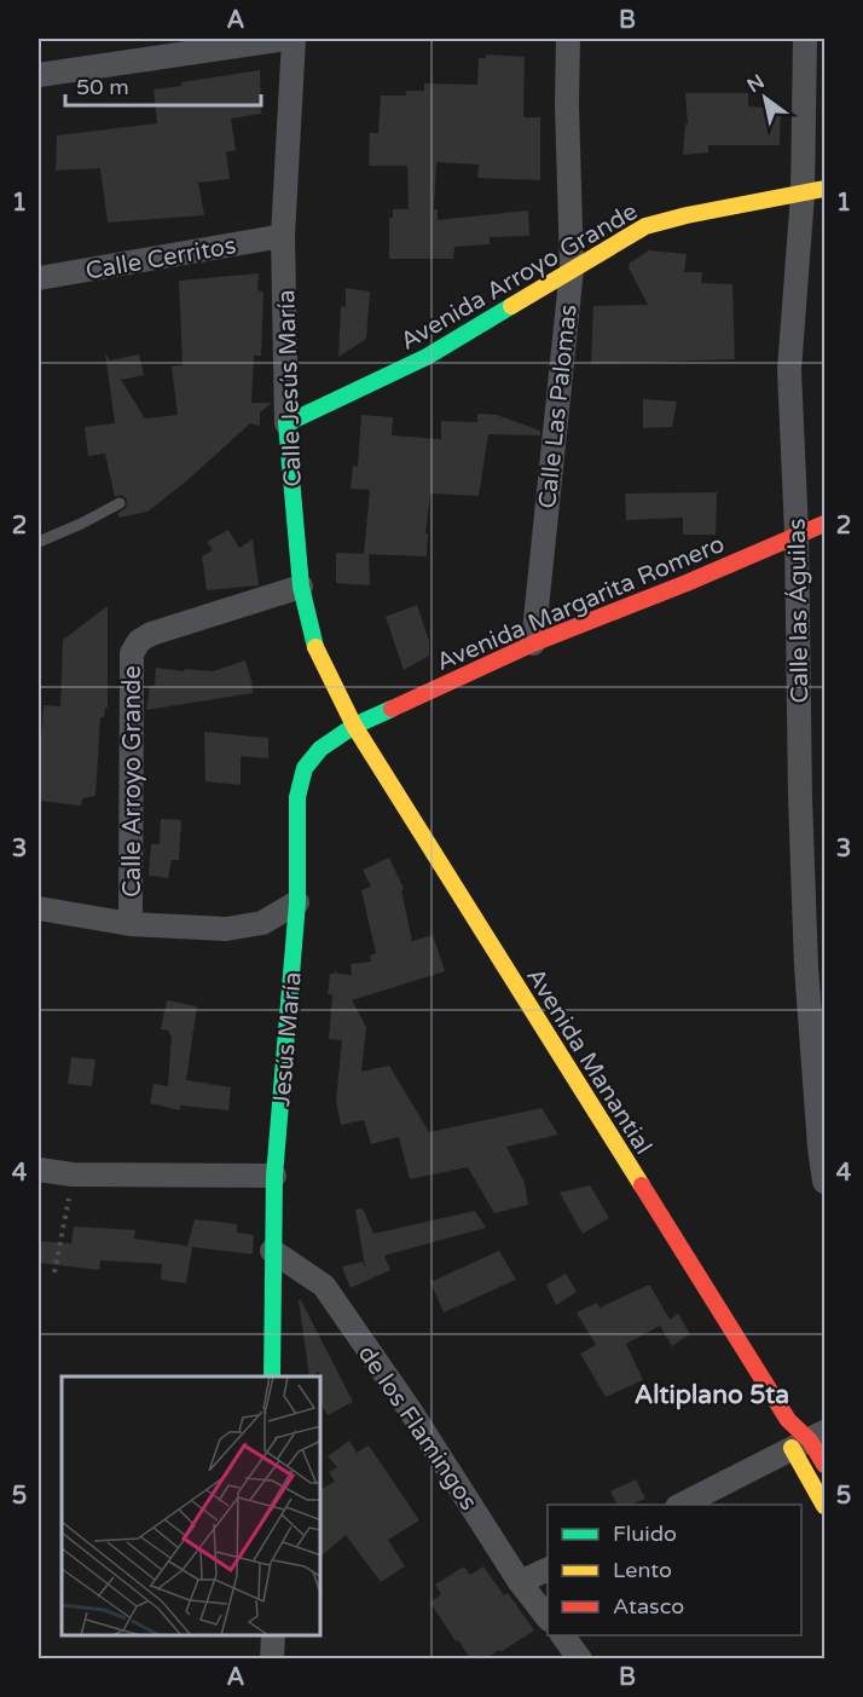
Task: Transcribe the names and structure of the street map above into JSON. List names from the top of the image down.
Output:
{
  "streets": {
    "street": [
      "Calle Cerritos",
      "Avenida Arroyo Grande",
      "Calle Jesús María",
      "Calle Las Palomas",
      "Avenida Margarita Romero",
      "Calle las Águilas",
      "Calle Arroyo Grande",
      "Jesús María",
      "Avenida Manantial",
      "de los Flamingos"
    ]
  },
  "crossings": [
    ["Calle Cerritos", "Calle Jesús María"],
    ["Avenida Arroyo Grande", "Calle Jesús María"],
    ["Avenida Arroyo Grande", "Calle Las Palomas"],
    ["Avenida Arroyo Grande", "Calle las Águilas"],
    ["Calle Jesús María", "Avenida Margarita Romero"],
    ["Calle Jesús María", "Calle Arroyo Grande"],
    ["Calle Jesús María", "Jesús María"],
    ["Calle Jesús María", "Avenida Manantial"],
    ["Calle Las Palomas", "Avenida Margarita Romero"],
    ["Avenida Margarita Romero", "Calle las Águilas"],
    ["Avenida Margarita Romero", "Jesús María"],
    ["Avenida Margarita Romero", "Avenida Manantial"],
    ["Jesús María", "Avenida Manantial"],
    ["Jesús María", "de los Flamingos"]
  ],
  "districts": ["Altiplano 5ta"],
  "legend": ["Fluido", "Lento", "Atasco"],
  "scale_bar": "50 m",
  "north": "top left",
  "grid": {
    "columns": ["A", "B"],
    "rows": [
      "1",
      "2",
      "3",
      "4",
      "5"
    ]
  }
}
